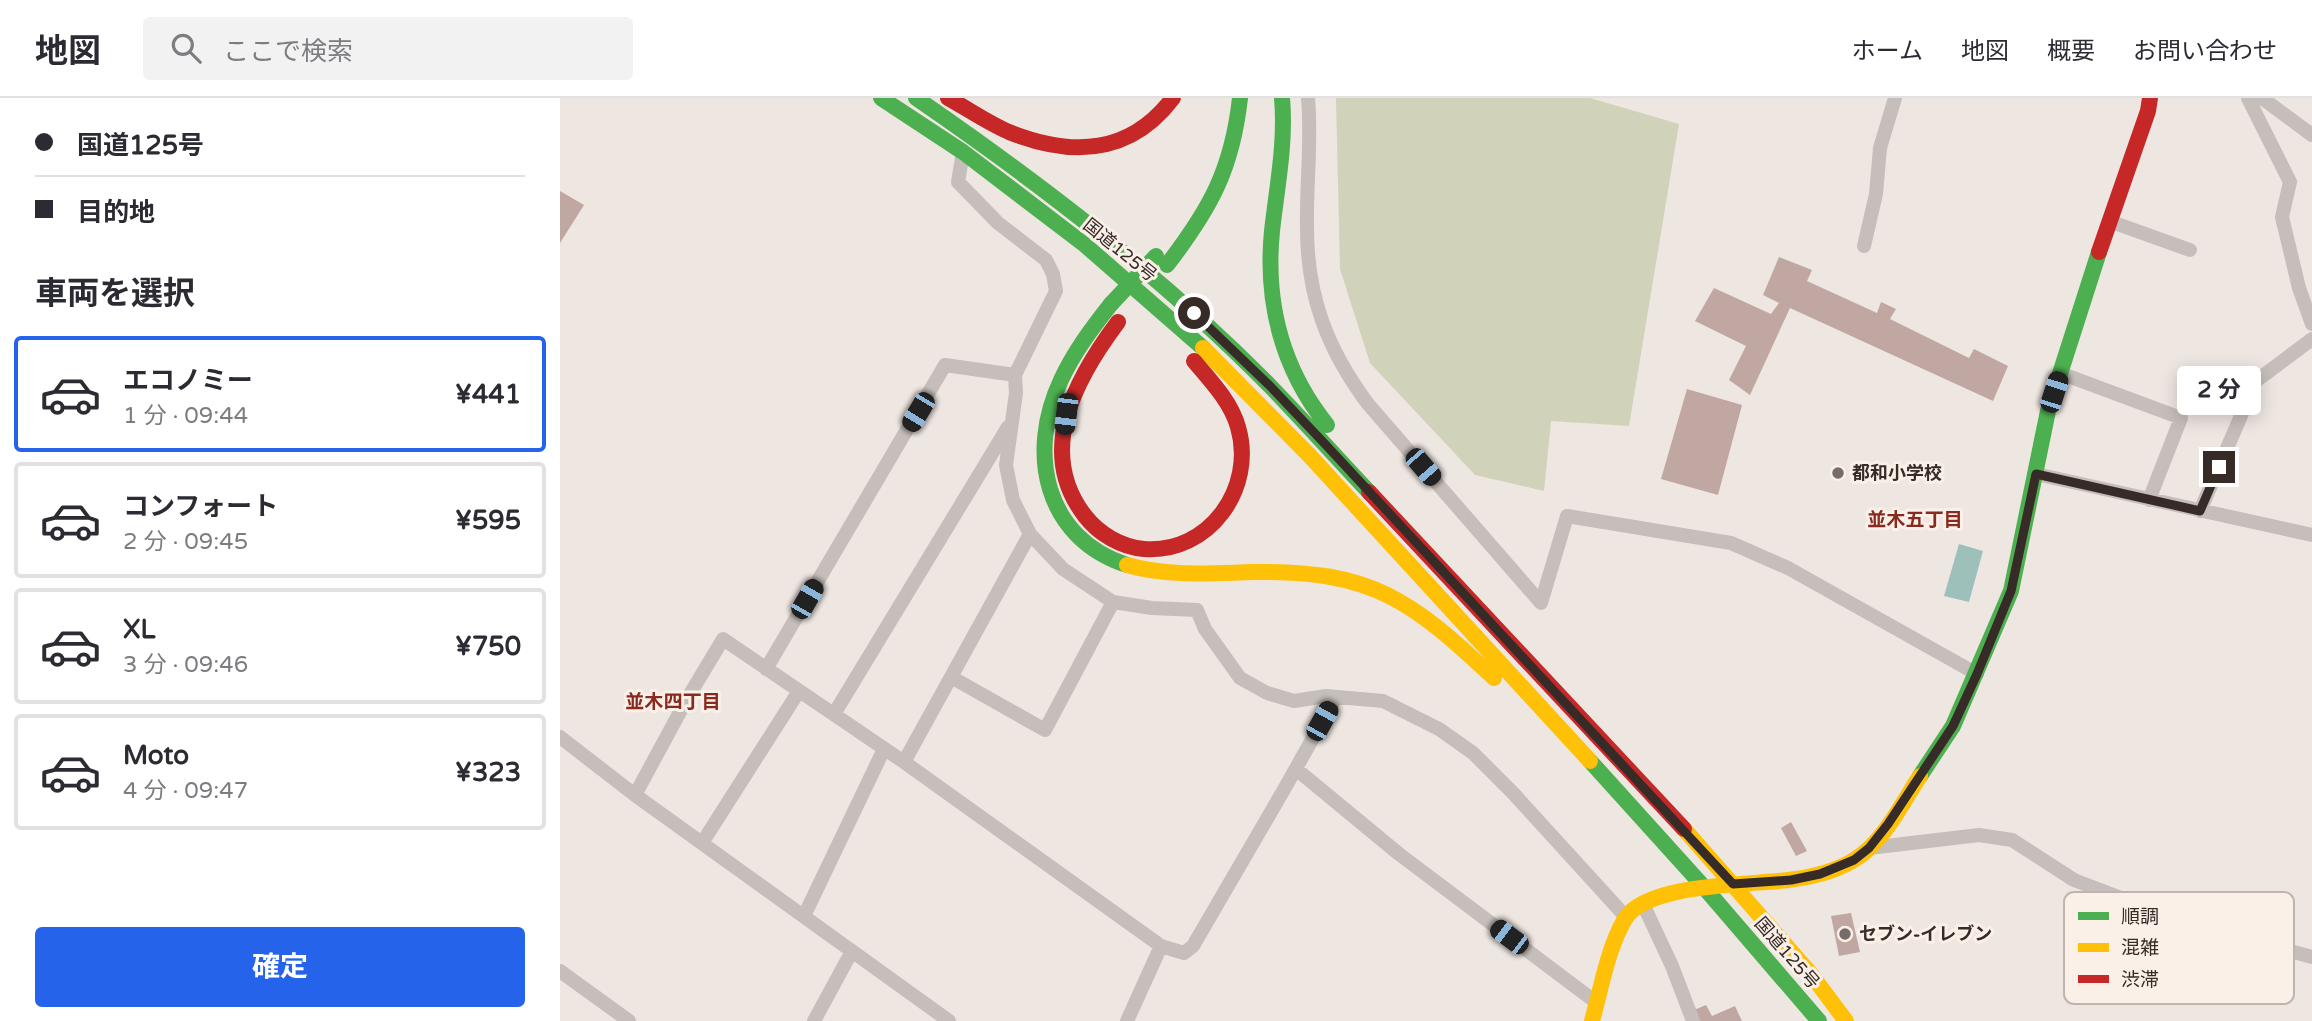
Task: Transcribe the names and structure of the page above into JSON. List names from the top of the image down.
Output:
{
  "streets": {
    "main road": ["国道125号"]
  },
  "districts": ["並木五丁目", "並木四丁目"],
  "places": ["都和小学校", "セブン-イレブン"],
  "legend": ["順調", "混雑", "渋滞"],
  "page": {
    "header": "地図",
    "search": "ここで検索",
    "nav": [
      "ホーム",
      "地図",
      "概要",
      "お問い合わせ"
    ],
    "banner": ["国道125号", "目的地"],
    "heading": "車両を選択",
    "list": [
      {
        "name": "エコノミー",
        "note": "1 分 · 09:44",
        "value": "¥441"
      },
      {
        "name": "コンフォート",
        "note": "2 分 · 09:45",
        "value": "¥595"
      },
      {
        "name": "XL",
        "note": "3 分 · 09:46",
        "value": "¥750"
      },
      {
        "name": "Moto",
        "note": "4 分 · 09:47",
        "value": "¥323"
      }
    ],
    "bubble": "2 分",
    "buttons": "確定"
  }
}
